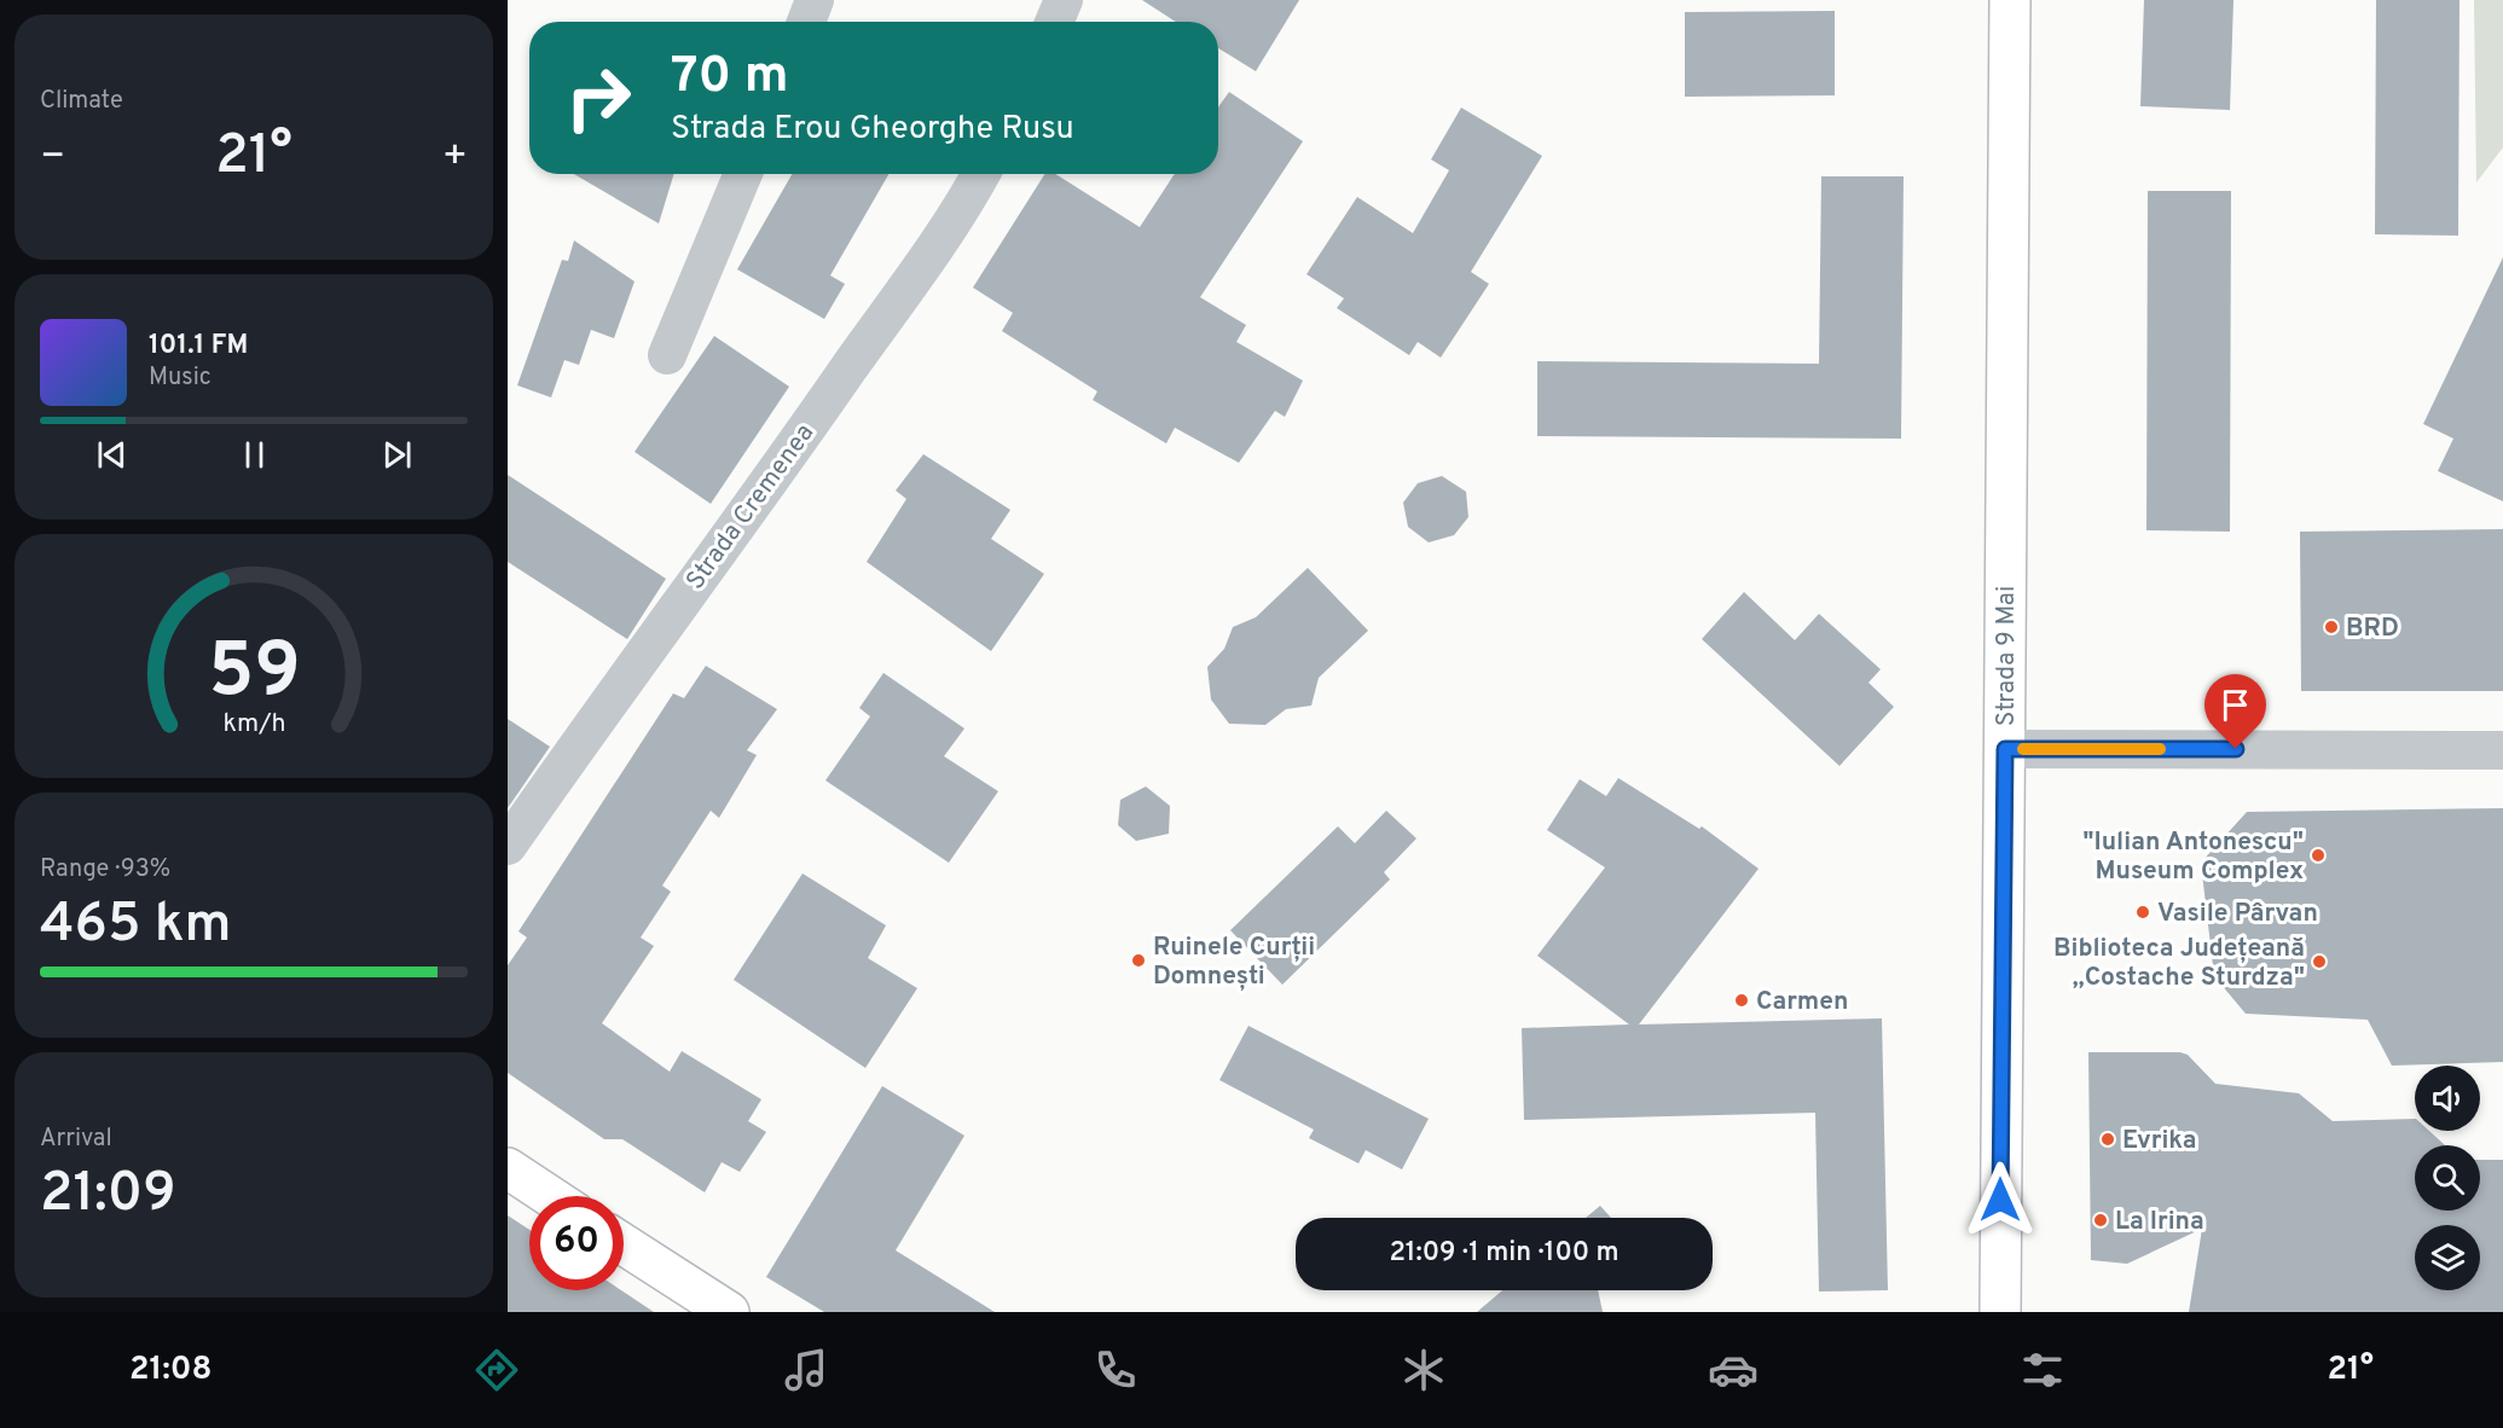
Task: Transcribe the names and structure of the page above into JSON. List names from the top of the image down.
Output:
{
  "streets": {
    "main road": ["Strada 9 Mai"],
    "street": ["Strada Cremenea"]
  },
  "places": [
    "BRD",
    "\"Iulian Antonescu\" Museum Complex",
    "Vasile Pârvan",
    "Ruinele Curții Domnești",
    "Biblioteca Județeană „Costache Sturdza\"",
    "Carmen",
    "Evrika",
    "La Irina"
  ],
  "page": {
    "tile": [
      "Climate",
      ["Range · 93%", "465 km"],
      ["Arrival", "21:09"]
    ],
    "turn": ["70 m", "Strada Erou Gheorghe Rusu"],
    "heat": ["−", "21°", "+"],
    "song": ["101.1 FM", "Music"],
    "limit": "60",
    "trip": "21:09 · 1 min · 100 m",
    "tabs": ["21:08", "21°"],
    "gauge": ["59", "km/h"]
  }
}
